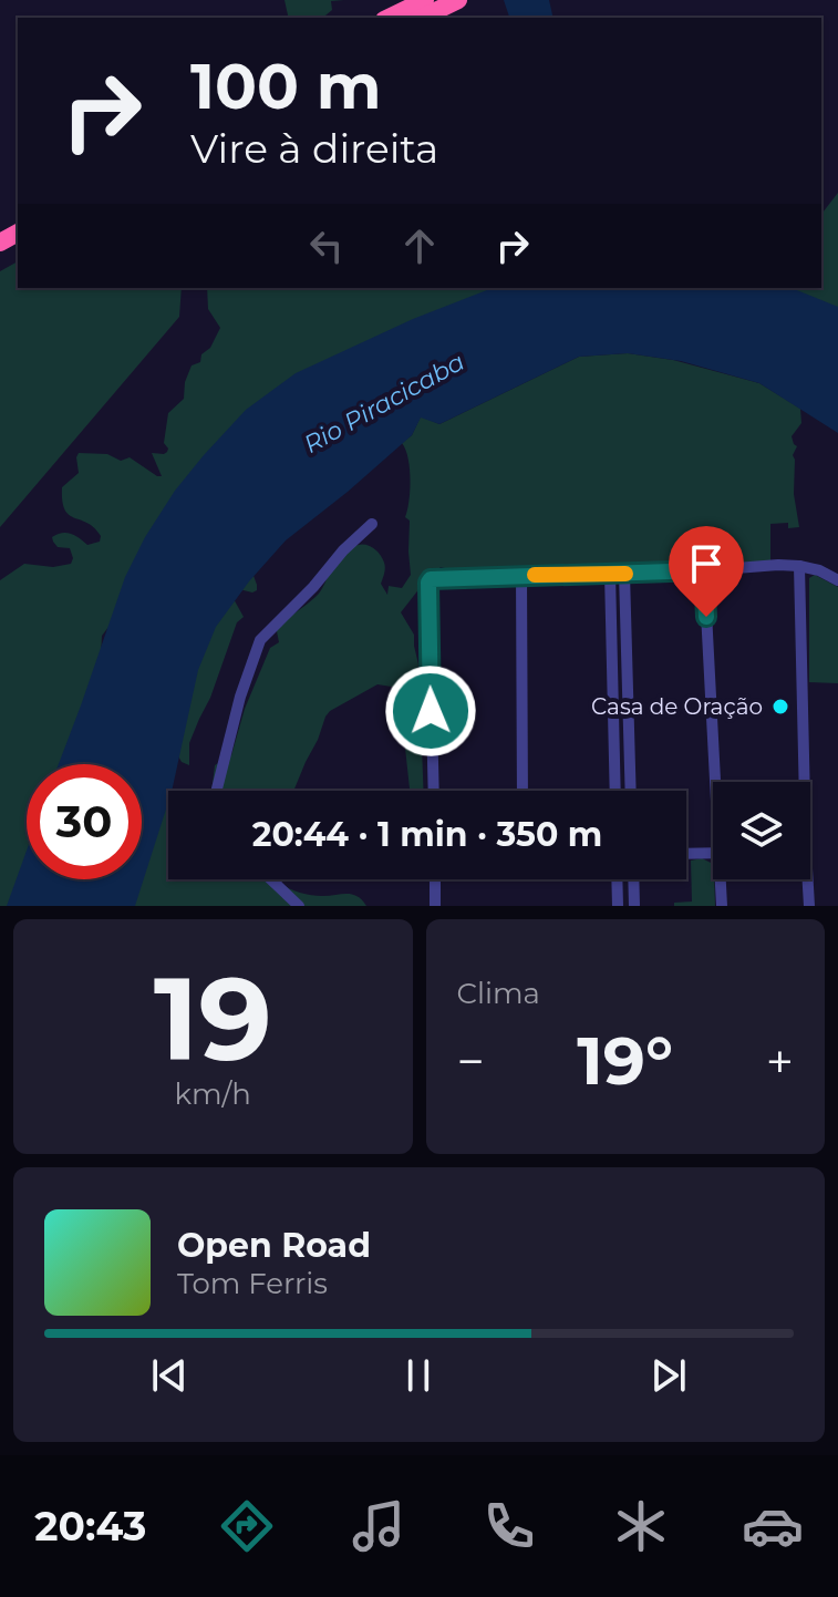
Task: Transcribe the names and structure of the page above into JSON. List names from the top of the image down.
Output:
{
  "water": ["Rio Piracicaba"],
  "places": ["Casa de Oração"],
  "page": {
    "turn": ["100 m", "Vire à direita"],
    "limit": "30",
    "trip": "20:44 · 1 min · 350 m",
    "tile": [
      ["19", "km/h"],
      "Clima"
    ],
    "heat": ["−", "19°", "+"],
    "song": ["Open Road", "Tom Ferris"],
    "tabs": "20:43"
  }
}
